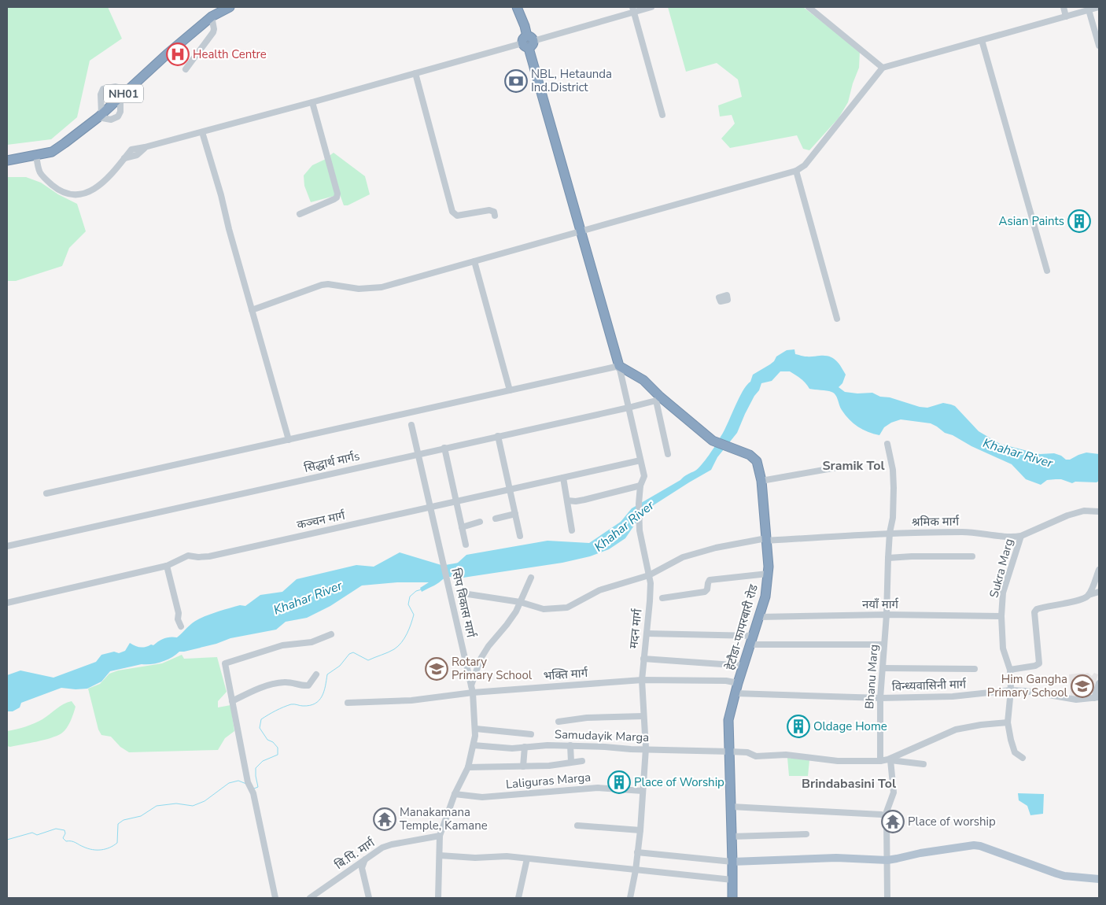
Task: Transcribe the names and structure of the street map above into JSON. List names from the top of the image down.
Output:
{
  "streets": {
    "highway": ["NH01", "हेटौडा-फापरबारी रोड"],
    "street": [
      "सिद्धार्थ मार्गs",
      "कञ्चन मार्ग",
      "श्रमिक मार्ग",
      "Sukra Marg",
      "सिप विकास मार्ग",
      "नयाँ मार्ग",
      "मदन मार्ग",
      "भक्ति मार्ग",
      "Bhanu Marg",
      "विन्ध्यवासिनी मार्ग",
      "Samudayik Marga",
      "Laliguras Marga",
      "बि.पि. मार्ग"
    ]
  },
  "crossings": [
    ["सिद्धार्थ मार्गs", "सिप विकास मार्ग"],
    ["सिद्धार्थ मार्गs", "हेटौडा-फापरबारी रोड"],
    ["सिद्धार्थ मार्गs", "मदन मार्ग"],
    ["कञ्चन मार्ग", "सिप विकास मार्ग"],
    ["कञ्चन मार्ग", "मदन मार्ग"],
    ["श्रमिक मार्ग", "Sukra Marg"],
    ["श्रमिक मार्ग", "हेटौडा-फापरबारी रोड"],
    ["श्रमिक मार्ग", "मदन मार्ग"],
    ["श्रमिक मार्ग", "Bhanu Marg"],
    ["Sukra Marg", "नयाँ मार्ग"],
    ["Sukra Marg", "विन्ध्यवासिनी मार्ग"],
    ["सिप विकास मार्ग", "भक्ति मार्ग"],
    ["सिप विकास मार्ग", "Samudayik Marga"],
    ["सिप विकास मार्ग", "Laliguras Marga"],
    ["सिप विकास मार्ग", "बि.पि. मार्ग"],
    ["नयाँ मार्ग", "हेटौडा-फापरबारी रोड"],
    ["नयाँ मार्ग", "Bhanu Marg"],
    ["हेटौडा-फापरबारी रोड", "मदन मार्ग"],
    ["हेटौडा-फापरबारी रोड", "भक्ति मार्ग"],
    ["हेटौडा-फापरबारी रोड", "विन्ध्यवासिनी मार्ग"],
    ["हेटौडा-फापरबारी रोड", "Samudayik Marga"],
    ["मदन मार्ग", "भक्ति मार्ग"],
    ["मदन मार्ग", "Samudayik Marga"],
    ["मदन मार्ग", "Laliguras Marga"],
    ["Bhanu Marg", "विन्ध्यवासिनी मार्ग"]
  ],
  "districts": ["Sramik Tol", "Brindabasini Tol"],
  "water": ["Khahar River"],
  "places": {
    "hospital": ["Health Centre"],
    "bank": ["NBL, Hetaunda Ind.District"],
    "building": ["Asian Paints", "Oldage Home", "Place of Worship"],
    "school or university": ["Rotary Primary School", "Him Gangha Primary School"],
    "temple": ["Manakamana Temple, Kamane", "Place of worship"]
  }
}
